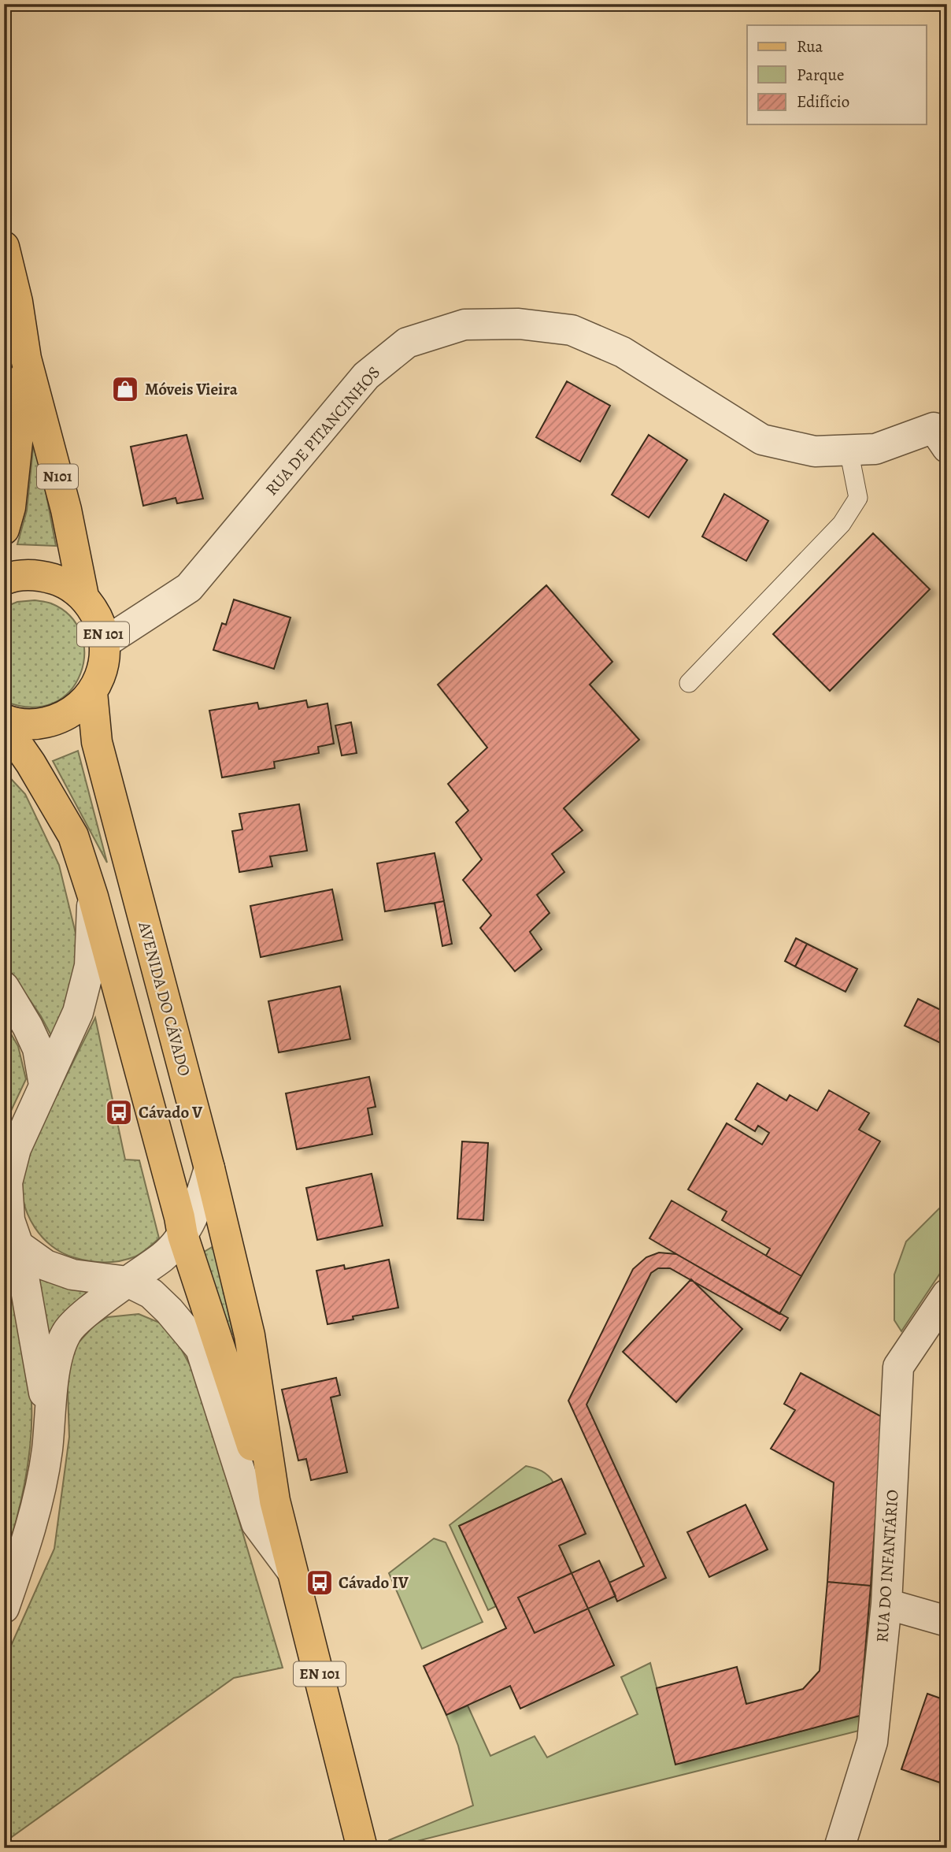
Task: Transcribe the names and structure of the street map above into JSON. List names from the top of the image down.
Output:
{
  "streets": {
    "main road": ["N101", "EN 101", "AVENIDA DO CÁVADO"],
    "street": ["RUA DE PITANCINHOS", "RUA DO INFANTÁRIO"]
  },
  "crossings": [
    ["RUA DE PITANCINHOS", "EN 101"],
    ["N101", "EN 101"],
    ["EN 101", "AVENIDA DO CÁVADO"]
  ],
  "places": {
    "shop": ["Móveis Vieira"],
    "bus stop": ["Cávado V", "Cávado IV"]
  },
  "legend": ["Rua", "Parque", "Edifício"]
}
